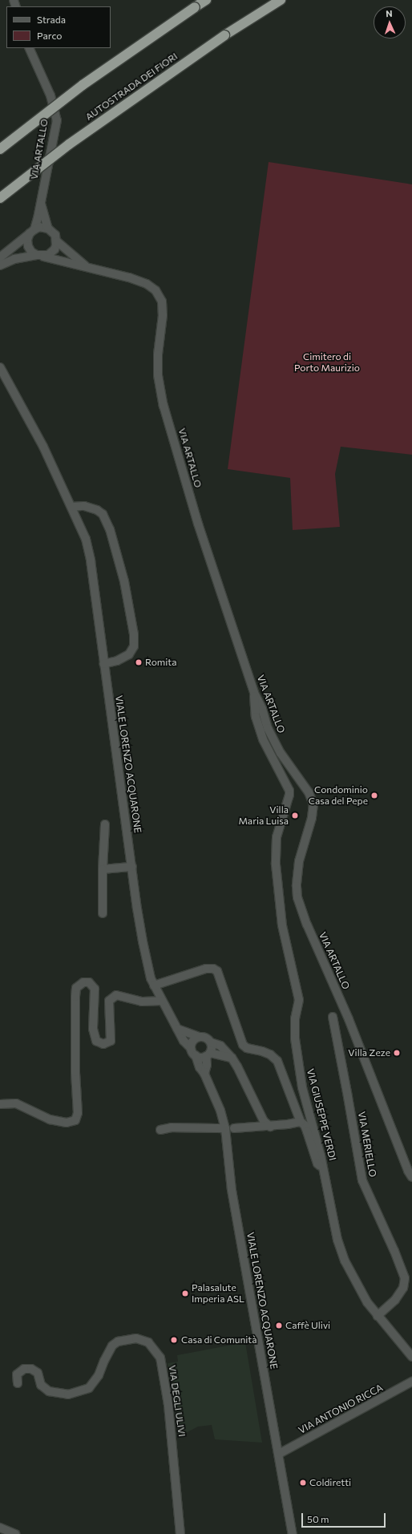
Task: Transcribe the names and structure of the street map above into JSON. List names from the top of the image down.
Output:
{
  "streets": {
    "highway": ["AUTOSTRADA DEI FIORI"],
    "street": [
      "VIA ARTALLO",
      "VIALE LORENZO ACQUARONE",
      "VIA GIUSEPPE VERDI",
      "VIA MERIELLO",
      "VIA DEGLI ULIVI",
      "VIA ANTONIO RICCA"
    ]
  },
  "crossings": [
    ["VIA ARTALLO", "VIA GIUSEPPE VERDI"],
    ["VIALE LORENZO ACQUARONE", "VIA ANTONIO RICCA"],
    ["VIA GIUSEPPE VERDI", "VIA MERIELLO"]
  ],
  "parks": ["Cimitero di Porto Maurizio"],
  "places": [
    "Romita",
    "Condominio Casa del Pepe",
    "Villa Maria Luisa",
    "Villa Zeze",
    "Palasalute Imperia ASL",
    "Caffè Ulivi",
    "Casa di Comunità",
    "Coldiretti"
  ],
  "legend": ["Strada", "Parco"],
  "scale_bar": "50 m",
  "north": "top"
}
